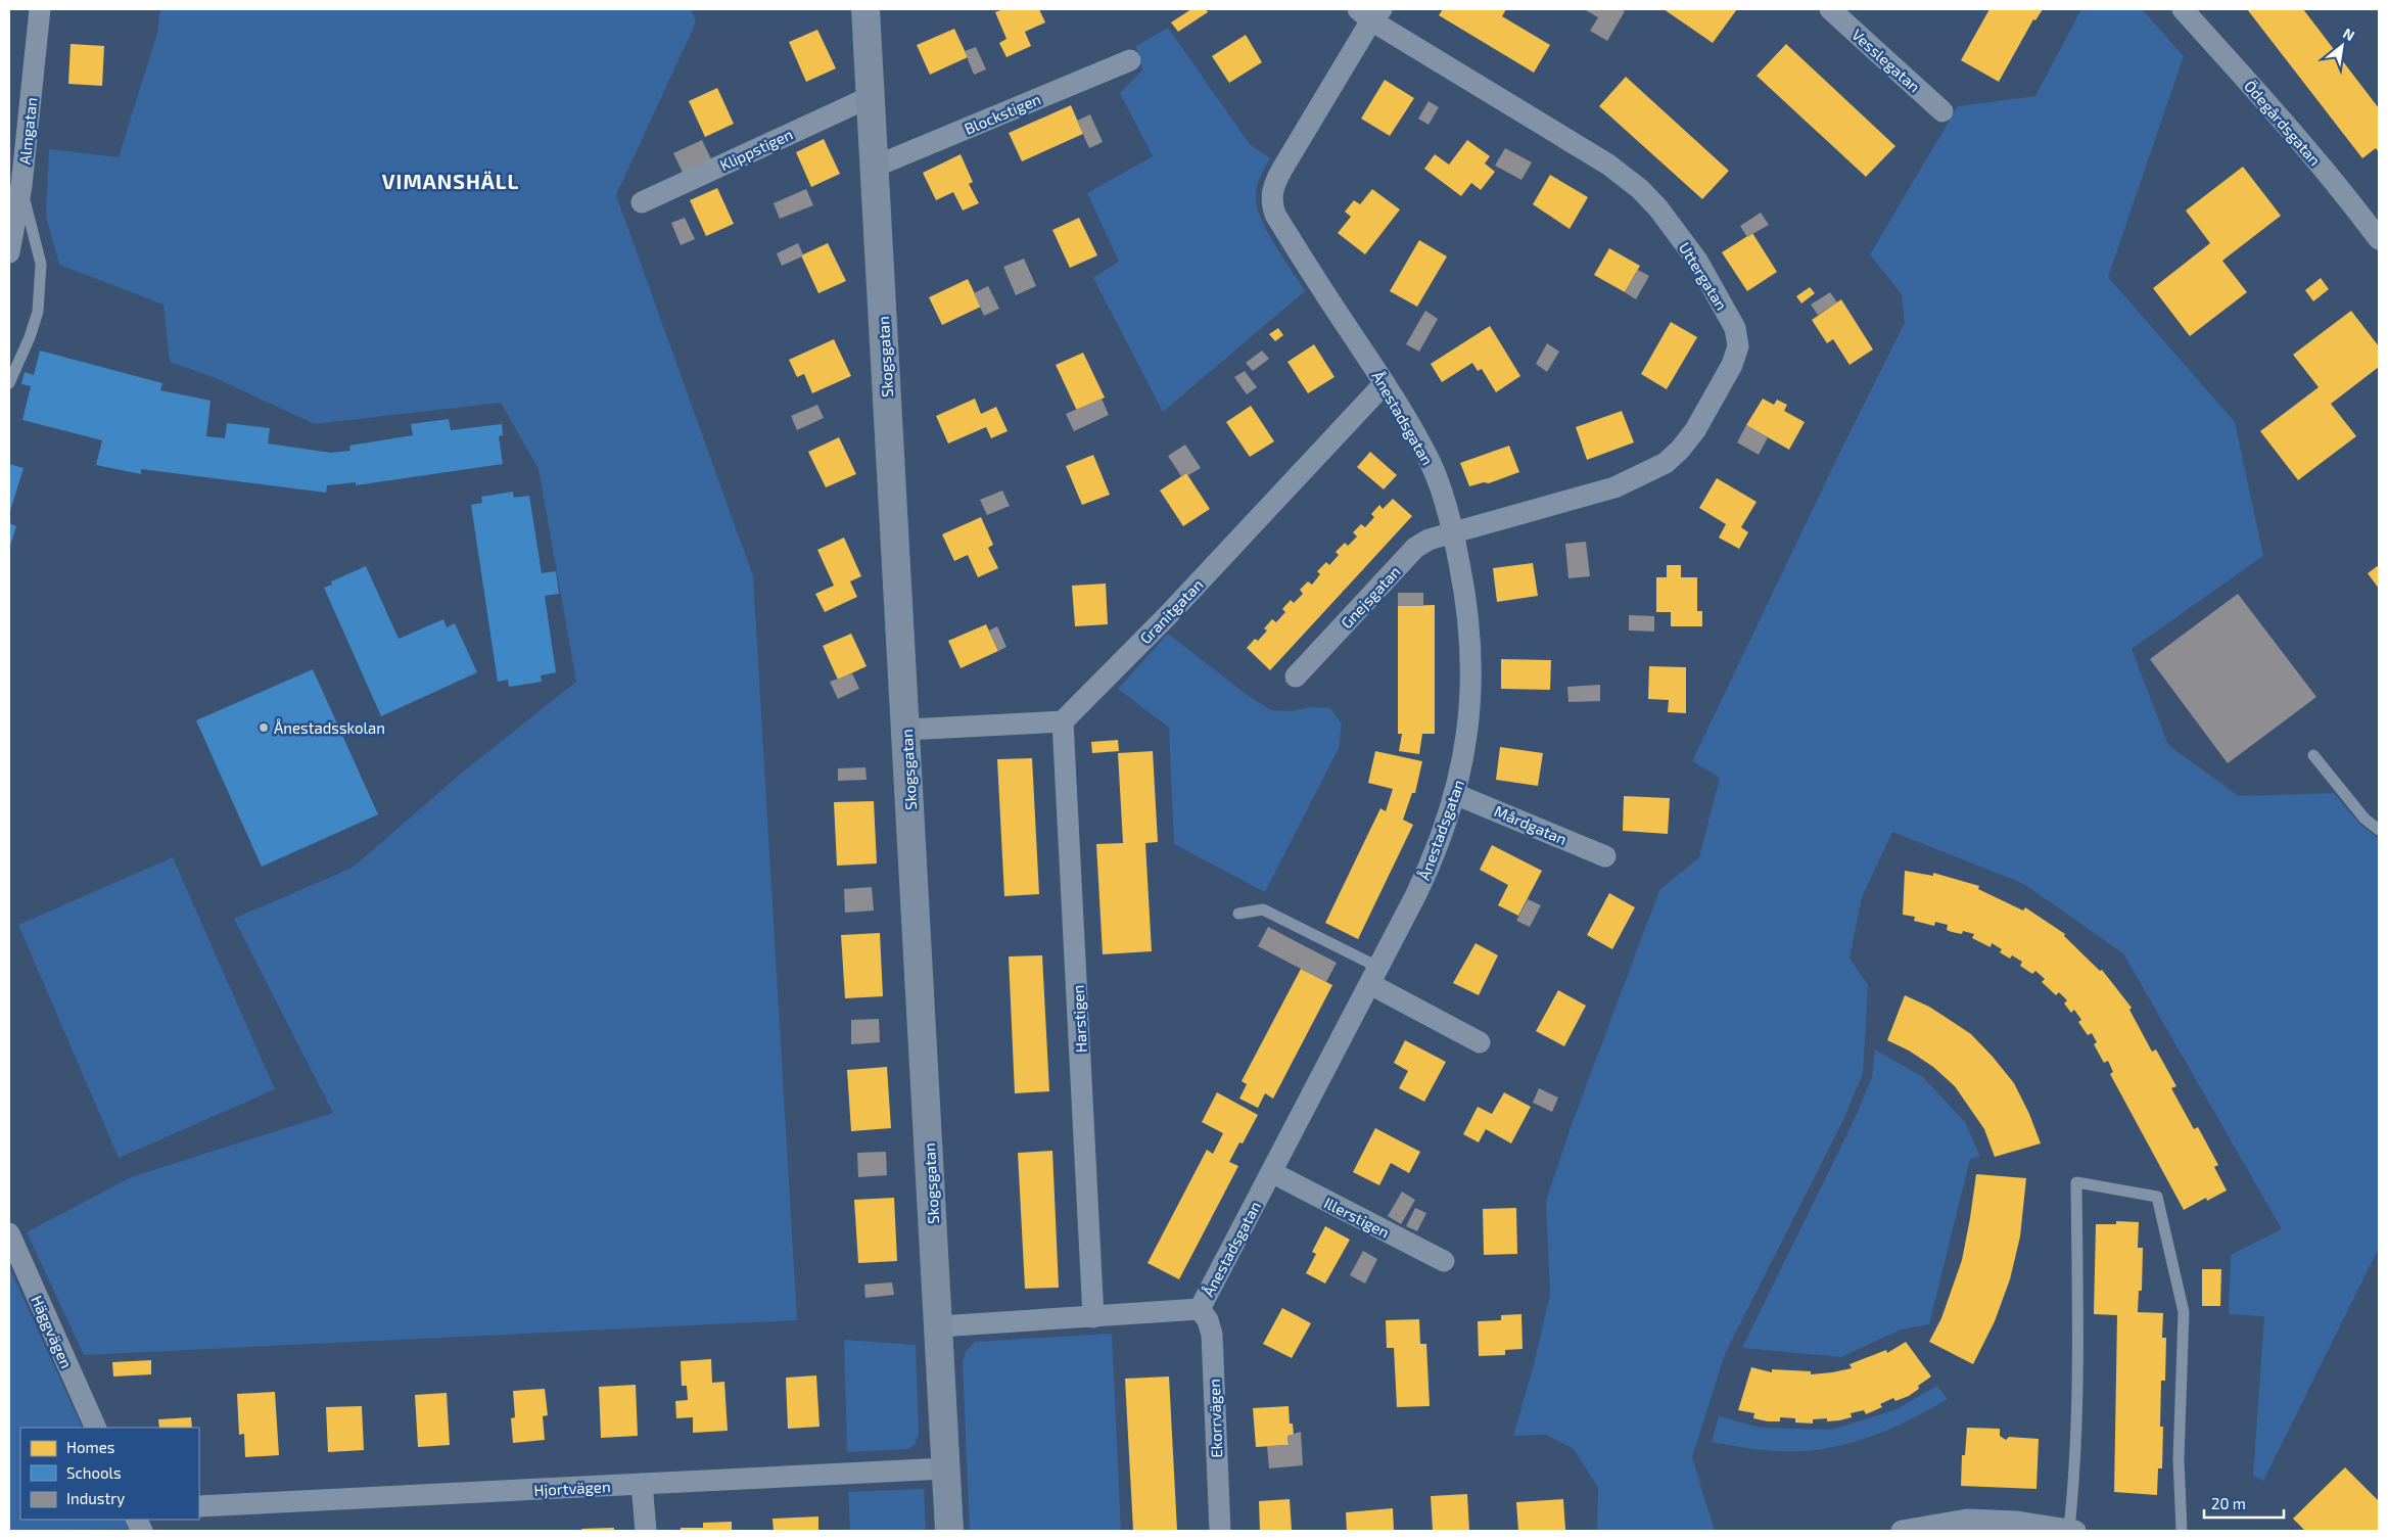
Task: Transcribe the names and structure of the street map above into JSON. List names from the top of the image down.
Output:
{
  "streets": {
    "street": [
      "Vesslegatan",
      "Blockstigen",
      "Ödegårdsgatan",
      "Almgatan",
      "Klippstigen",
      "Uttergatan",
      "Skogsgatan",
      "Ånestadsgatan",
      "Gnejsgatan",
      "Granitgatan",
      "Mårdgatan",
      "Harstigen",
      "Illerstigen",
      "Häggvägen",
      "Ekorrvägen",
      "Hjortvägen"
    ]
  },
  "crossings": [
    ["Blockstigen", "Skogsgatan"],
    ["Klippstigen", "Skogsgatan"],
    ["Uttergatan", "Ånestadsgatan"],
    ["Uttergatan", "Gnejsgatan"],
    ["Skogsgatan", "Ånestadsgatan"],
    ["Skogsgatan", "Hjortvägen"],
    ["Ånestadsgatan", "Gnejsgatan"],
    ["Ånestadsgatan", "Granitgatan"],
    ["Ånestadsgatan", "Mårdgatan"],
    ["Ånestadsgatan", "Harstigen"],
    ["Ånestadsgatan", "Illerstigen"],
    ["Ånestadsgatan", "Ekorrvägen"],
    ["Granitgatan", "Harstigen"]
  ],
  "districts": ["VIMANSHÄLL"],
  "places": ["Ånestadsskolan"],
  "legend": ["Homes", "Schools", "Industry"],
  "scale_bar": "20 m",
  "north": "top right"
}
